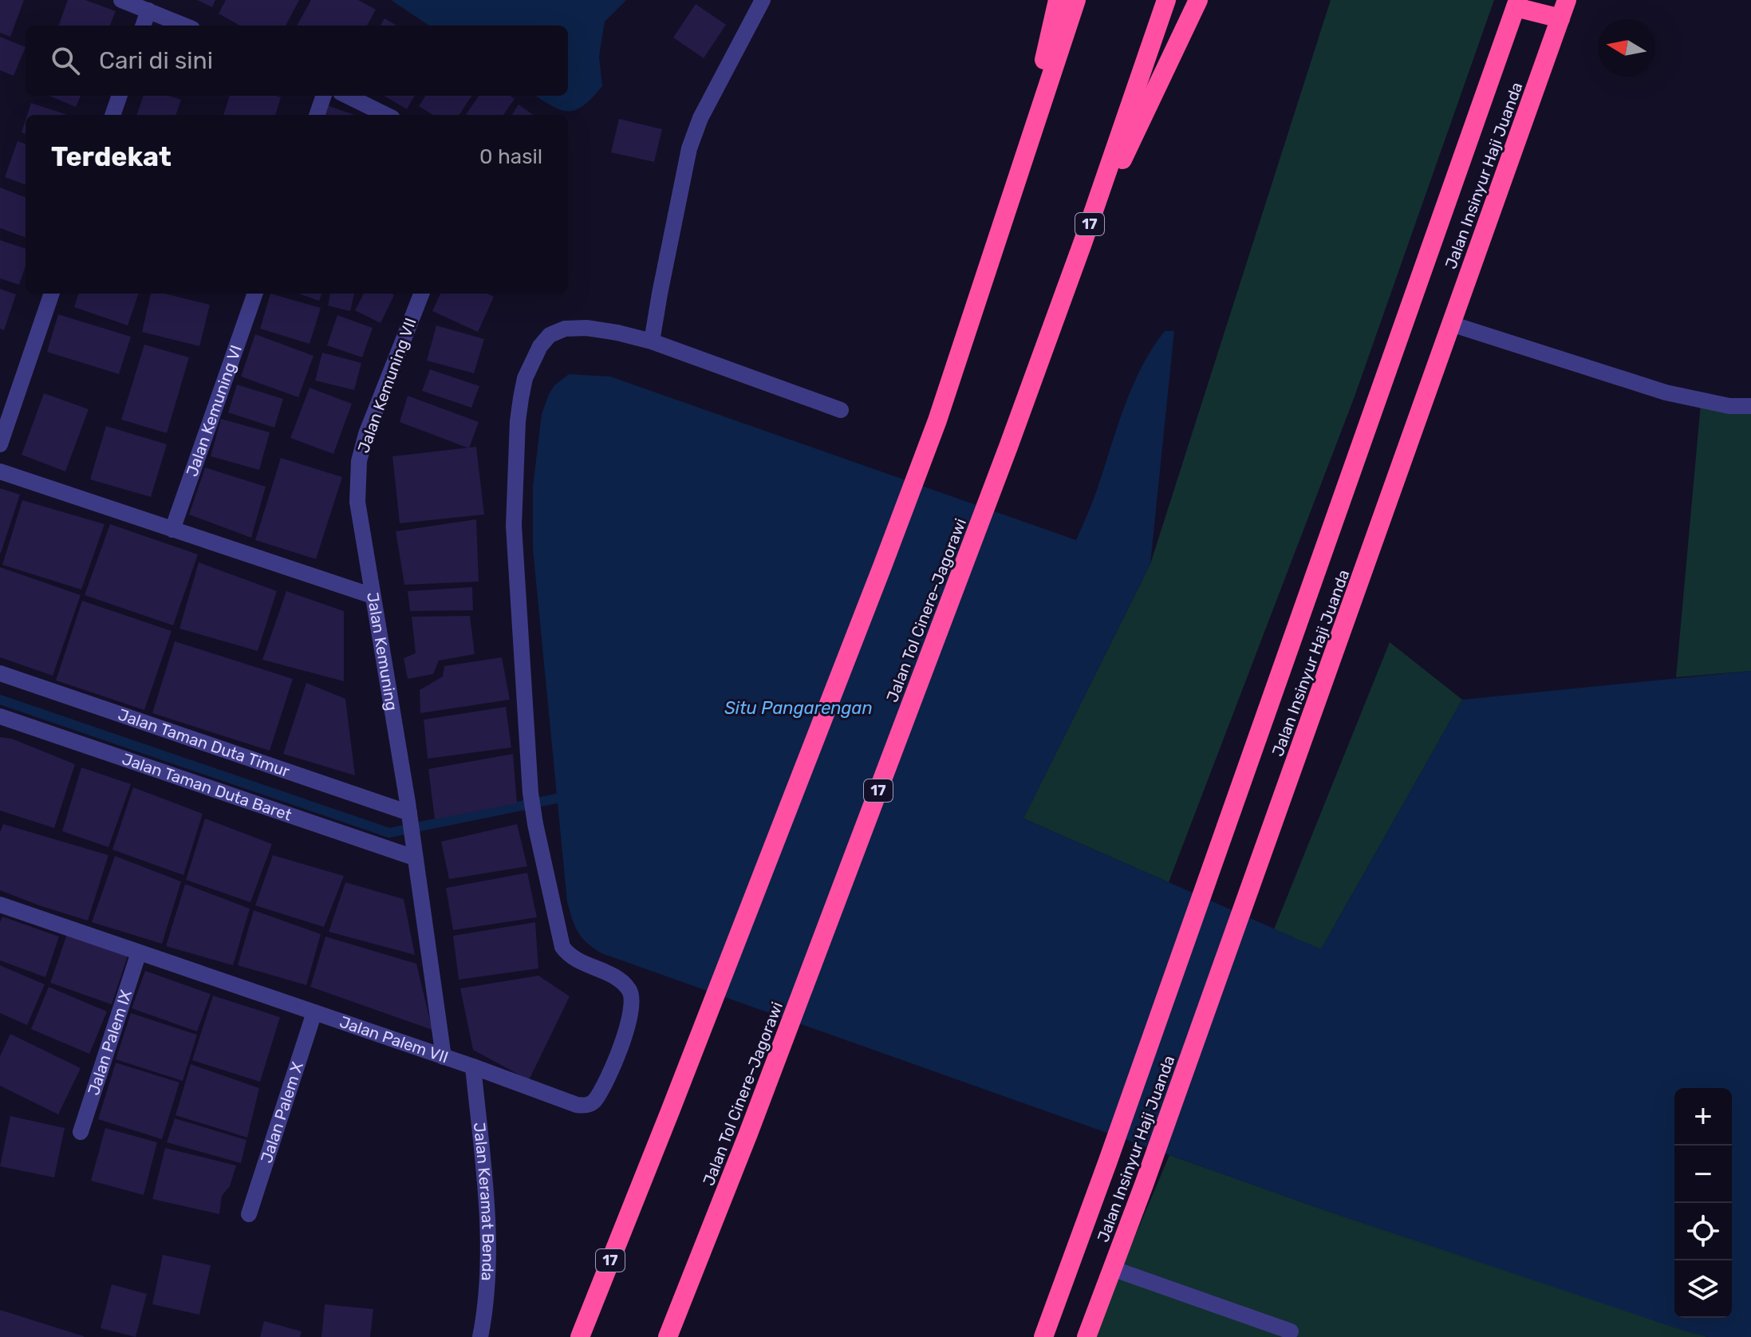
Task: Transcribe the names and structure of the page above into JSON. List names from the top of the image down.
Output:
{
  "streets": {
    "highway": ["Jalan Insinyur Haji Juanda", "17", "Jalan Tol Cinere–Jagorawi"],
    "street": [
      "Jalan Kemuning VII",
      "Jalan Kemuning VI",
      "Jalan Kemuning",
      "Jalan Taman Duta Timur",
      "Jalan Taman Duta Baret",
      "Jalan Palem VII",
      "Jalan Palem IX",
      "Jalan Palem X",
      "Jalan Keramat Benda"
    ]
  },
  "crossings": [
    ["Jalan Kemuning VII", "Jalan Kemuning"],
    ["Jalan Kemuning VI", "Jalan Kemuning"],
    ["Jalan Kemuning", "Jalan Taman Duta Timur"],
    ["Jalan Kemuning", "Jalan Taman Duta Baret"],
    ["Jalan Kemuning", "Jalan Palem VII"],
    ["Jalan Palem VII", "Jalan Palem IX"],
    ["Jalan Palem VII", "Jalan Palem X"],
    ["Jalan Palem VII", "Jalan Keramat Benda"]
  ],
  "water": ["Situ Pangarengan"],
  "north": "left",
  "page": {
    "search": "Cari di sini",
    "heading": ["Terdekat", "0 hasil"],
    "map_buttons": ["+", "−"]
  }
}
